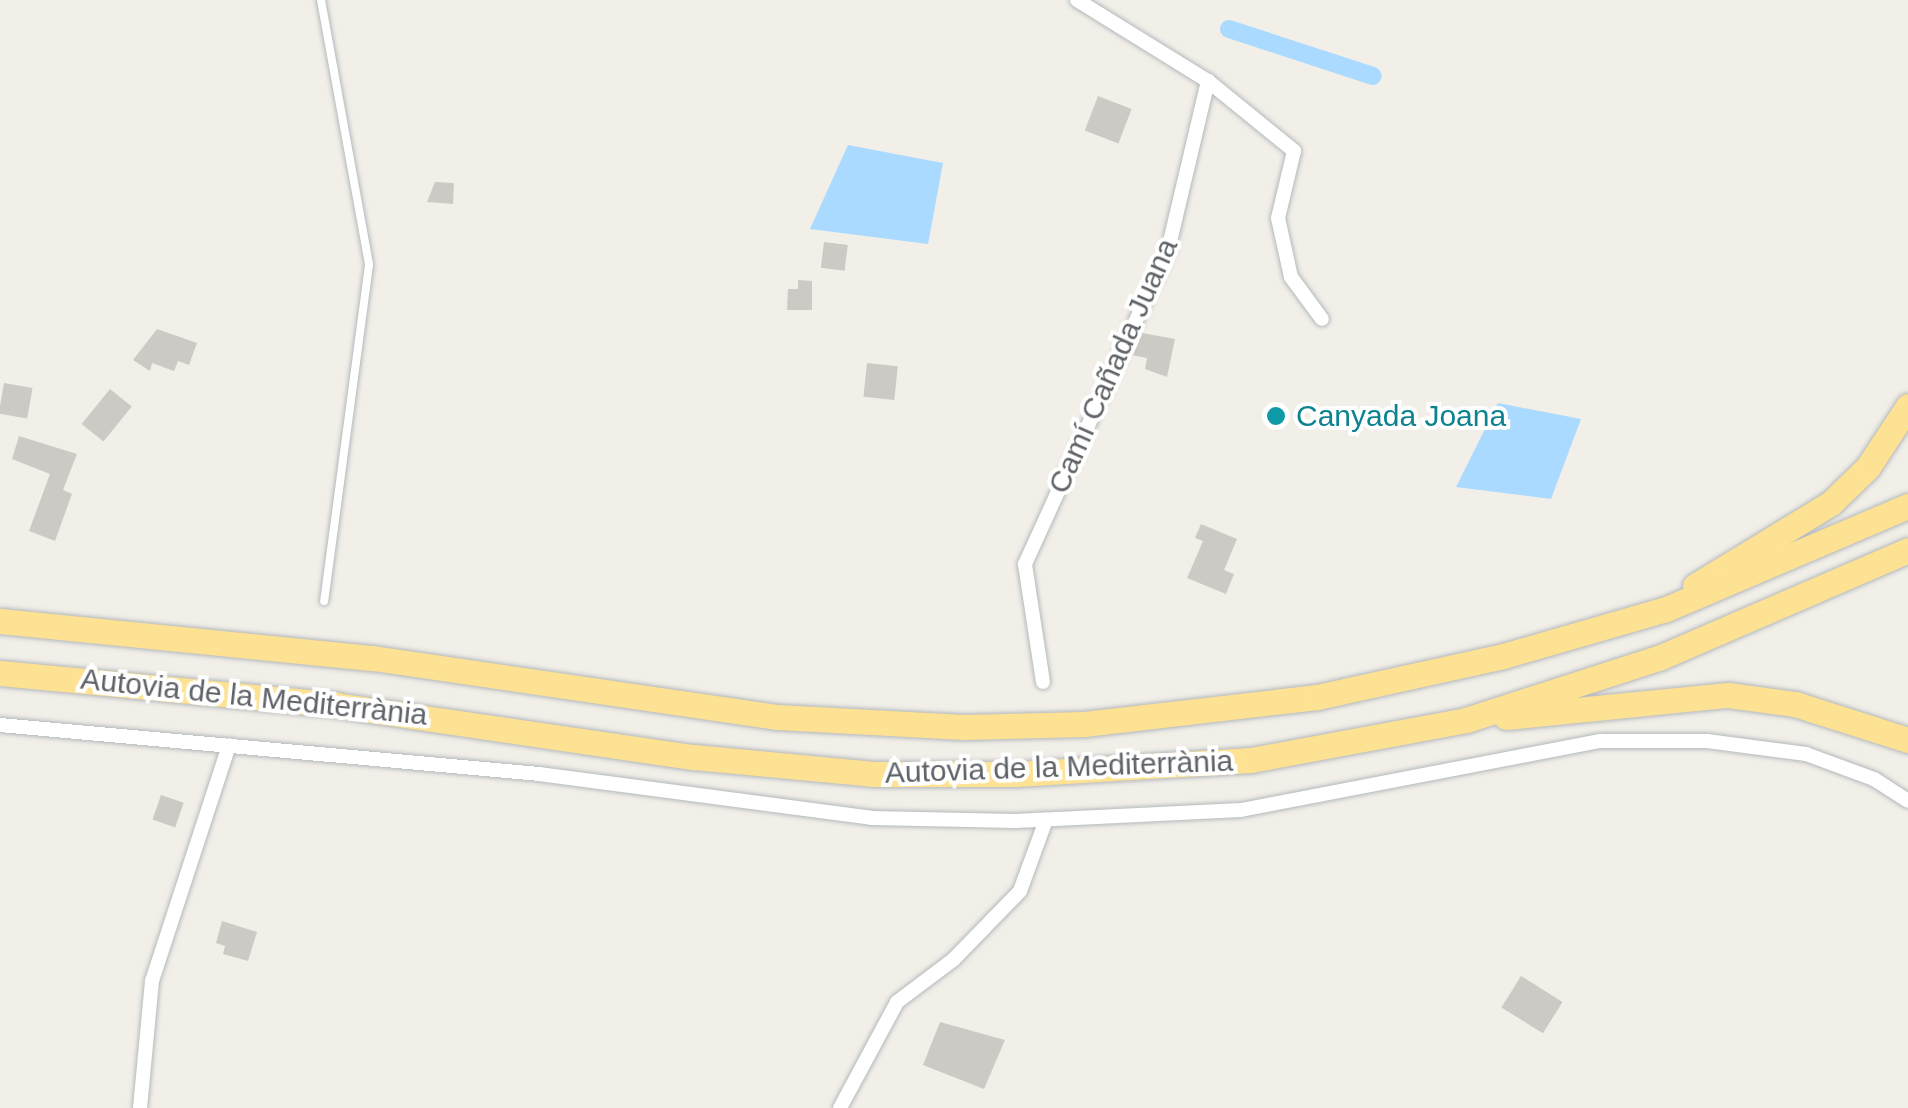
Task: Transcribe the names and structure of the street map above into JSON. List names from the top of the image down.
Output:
{
  "streets": {
    "highway": ["Autovia de la Mediterrània"],
    "street": ["Camí Cañada Juana"]
  },
  "places": ["Canyada Joana"]
}
